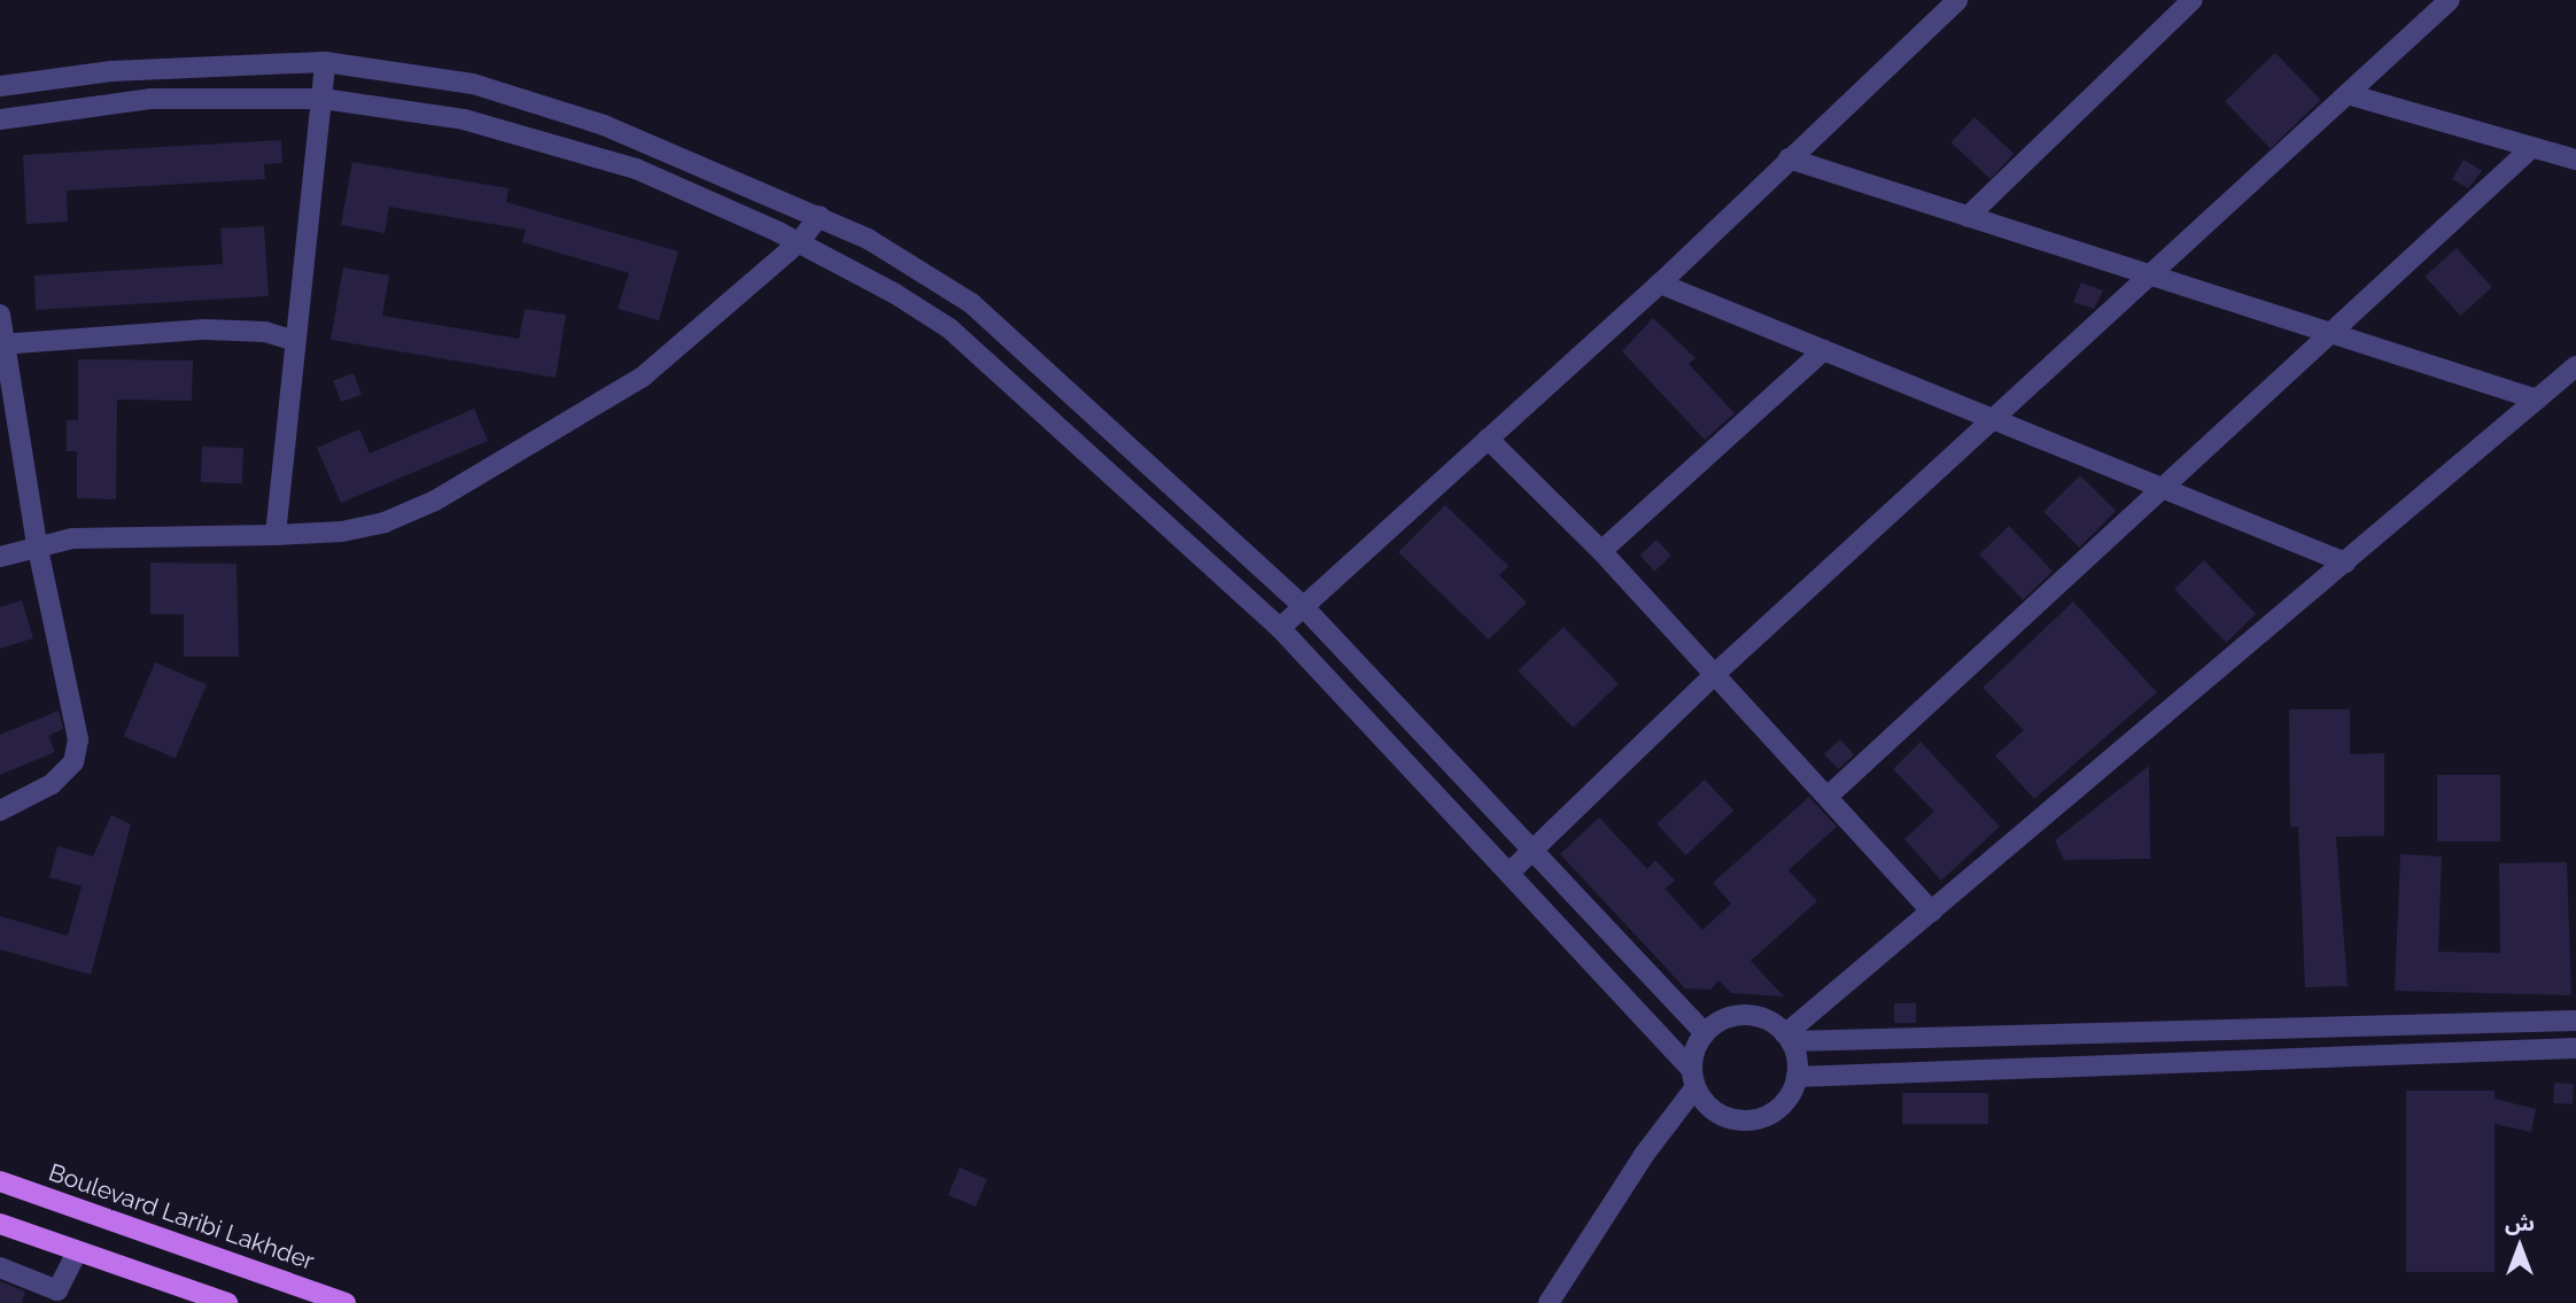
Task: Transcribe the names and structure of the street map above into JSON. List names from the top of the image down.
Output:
{
  "streets": {
    "main road": ["Boulevard Laribi Lakhder"]
  },
  "north": "top"
}
